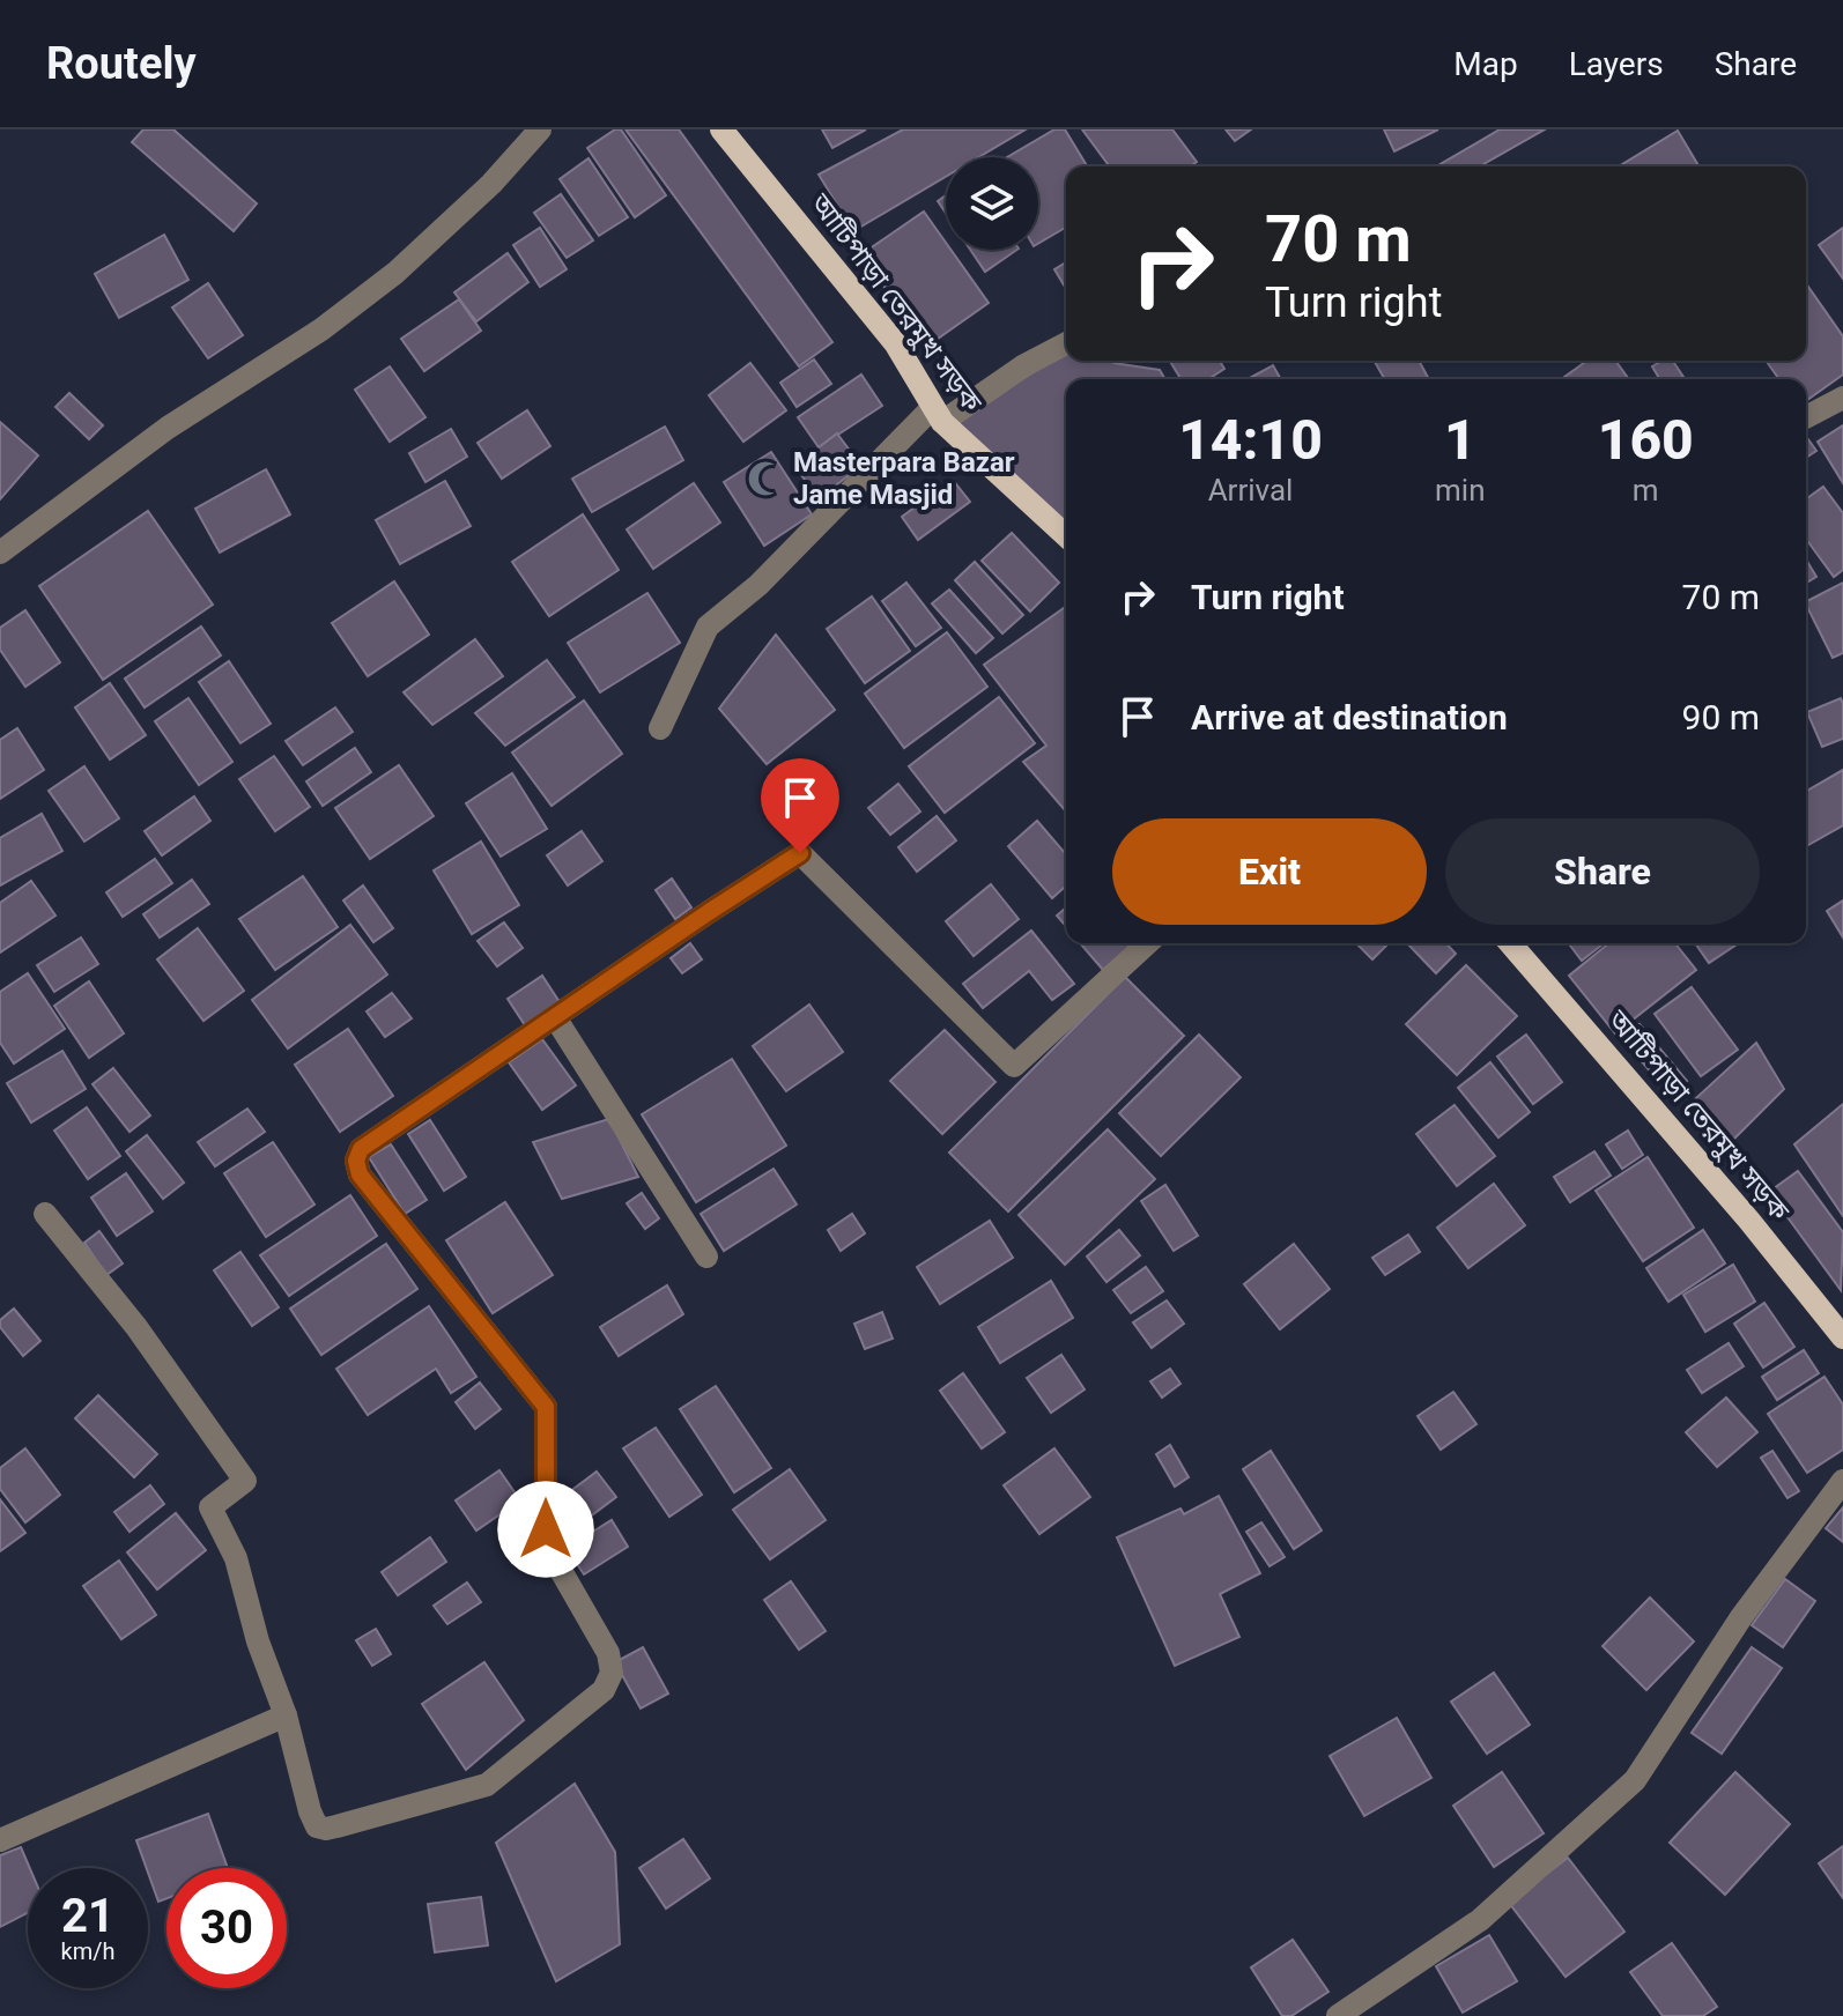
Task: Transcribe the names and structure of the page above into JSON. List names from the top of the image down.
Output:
{
  "streets": {
    "main road": ["আটিপাড়া তেরমুখ সড়ক"]
  },
  "places": {
    "mosque": ["Masterpara Bazar Jame Masjid"]
  },
  "page": {
    "header": "Routely",
    "nav": ["Map", "Layers", "Share"],
    "turn": ["70 m", "Turn right"],
    "eta": [
      "14:10",
      "Arrival",
      "1",
      "min",
      "160",
      "m"
    ],
    "list": [
      {
        "name": "Turn right",
        "value": "70 m"
      },
      {
        "name": "Arrive at destination",
        "value": "90 m"
      }
    ],
    "buttons": ["Exit", "Share"],
    "speed": "21 km/h",
    "limit": "30"
  }
}
